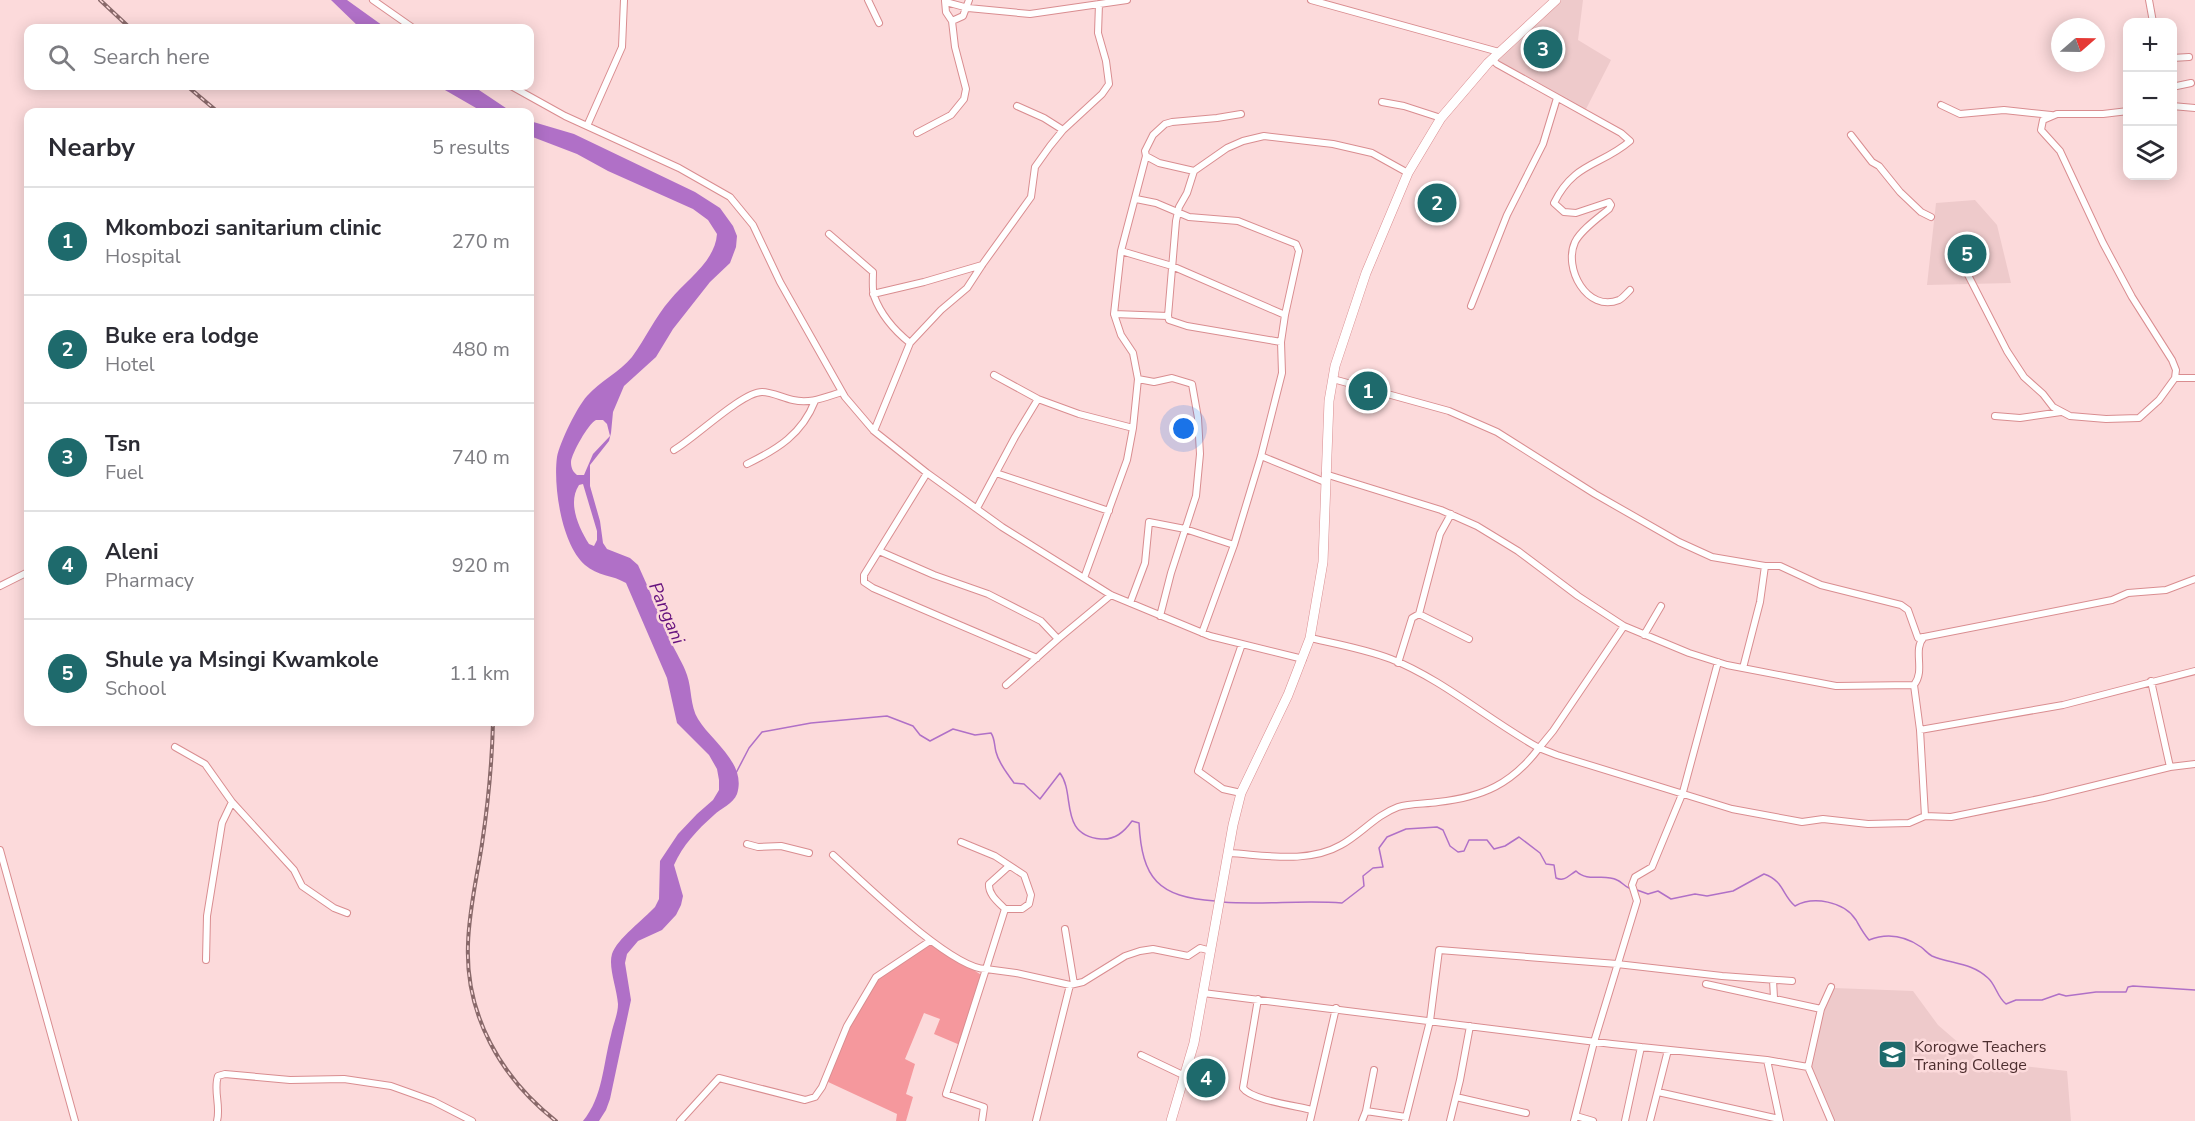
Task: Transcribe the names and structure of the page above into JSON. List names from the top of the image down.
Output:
{
  "water": ["Pangani"],
  "places": {
    "school or university": ["Korogwe Teachers Traning College"]
  },
  "north": "right",
  "page": {
    "map_buttons": ["+", "−"],
    "search": "Search here",
    "pins": [
      "3",
      "2",
      "5",
      "1",
      "4"
    ],
    "heading": ["Nearby", "5 results"],
    "list": [
      {
        "mark": "1",
        "name": "Mkombozi sanitarium clinic",
        "note": "Hospital",
        "value": "270 m"
      },
      {
        "mark": "2",
        "name": "Buke era lodge",
        "note": "Hotel",
        "value": "480 m"
      },
      {
        "mark": "3",
        "name": "Tsn",
        "note": "Fuel",
        "value": "740 m"
      },
      {
        "mark": "4",
        "name": "Aleni",
        "note": "Pharmacy",
        "value": "920 m"
      },
      {
        "mark": "5",
        "name": "Shule ya Msingi Kwamkole",
        "note": "School",
        "value": "1.1 km"
      }
    ]
  }
}
